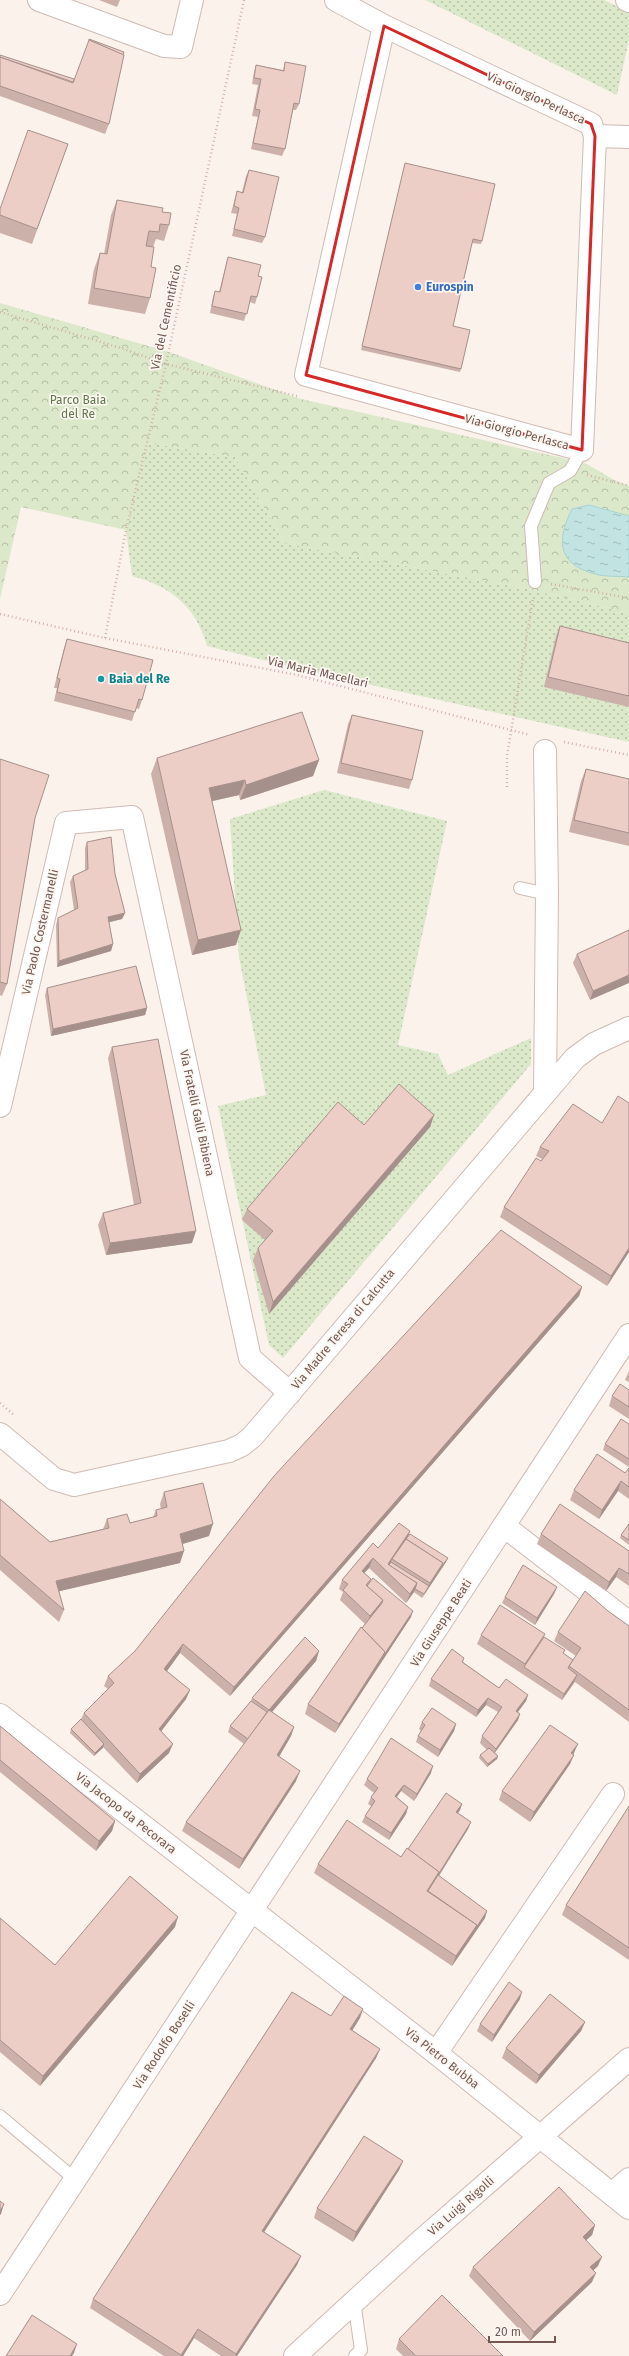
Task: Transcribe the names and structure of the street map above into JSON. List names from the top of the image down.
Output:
{
  "streets": {
    "street": [
      "Via Giorgio Perlasca",
      "Via Paolo Costermanelli",
      "Via Fratelli Galli Bibiena",
      "Via Madre Teresa di Calcutta",
      "Via Giuseppe Beati",
      "Via Jacopo da Pecorara",
      "Via Rodolfo Boselli",
      "Via Pietro Bubba",
      "Via Luigi Rigolli"
    ],
    "path": ["Via del Cementificio", "Via Maria Macellari"]
  },
  "crossings": [
    ["Via del Cementificio", "Via Maria Macellari"],
    ["Via Paolo Costermanelli", "Via Fratelli Galli Bibiena"],
    ["Via Fratelli Galli Bibiena", "Via Madre Teresa di Calcutta"],
    ["Via Giuseppe Beati", "Via Jacopo da Pecorara"],
    ["Via Giuseppe Beati", "Via Rodolfo Boselli"],
    ["Via Giuseppe Beati", "Via Pietro Bubba"],
    ["Via Jacopo da Pecorara", "Via Rodolfo Boselli"],
    ["Via Jacopo da Pecorara", "Via Pietro Bubba"],
    ["Via Rodolfo Boselli", "Via Pietro Bubba"],
    ["Via Pietro Bubba", "Via Luigi Rigolli"]
  ],
  "parks": ["Parco Baia del Re"],
  "places": ["Eurospin", "Baia del Re"],
  "scale_bar": "20 m"
}
